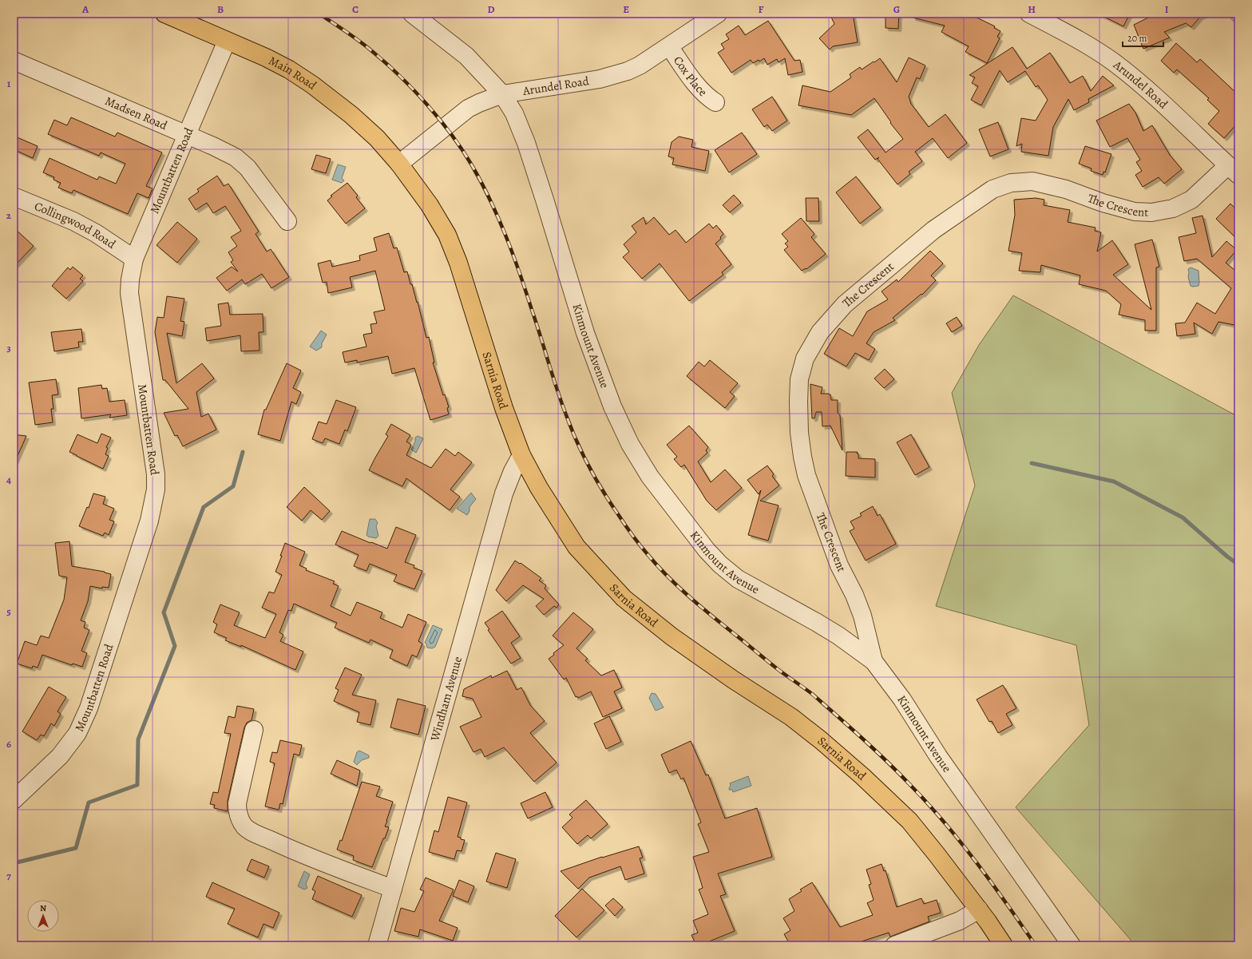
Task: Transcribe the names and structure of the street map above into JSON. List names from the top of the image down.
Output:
{
  "streets": {
    "main road": ["Main Road", "Sarnia Road"],
    "street": [
      "Cox Place",
      "Arundel Road",
      "Madsen Road",
      "Mountbatten Road",
      "The Crescent",
      "Collingwood Road",
      "Kinmount Avenue",
      "Windham Avenue"
    ]
  },
  "crossings": [
    ["Main Road", "Arundel Road"],
    ["Main Road", "Mountbatten Road"],
    ["Main Road", "Sarnia Road"],
    ["Cox Place", "Arundel Road"],
    ["Arundel Road", "The Crescent"],
    ["Arundel Road", "Kinmount Avenue"],
    ["Arundel Road", "Sarnia Road"],
    ["Madsen Road", "Mountbatten Road"],
    ["Mountbatten Road", "Collingwood Road"],
    ["The Crescent", "Kinmount Avenue"],
    ["Sarnia Road", "Windham Avenue"]
  ],
  "scale_bar": "20 m",
  "north": "top",
  "grid": {
    "columns": [
      "A",
      "B",
      "C",
      "D",
      "E",
      "F",
      "G",
      "H",
      "I"
    ],
    "rows": [
      "1",
      "2",
      "3",
      "4",
      "5",
      "6",
      "7"
    ]
  }
}
